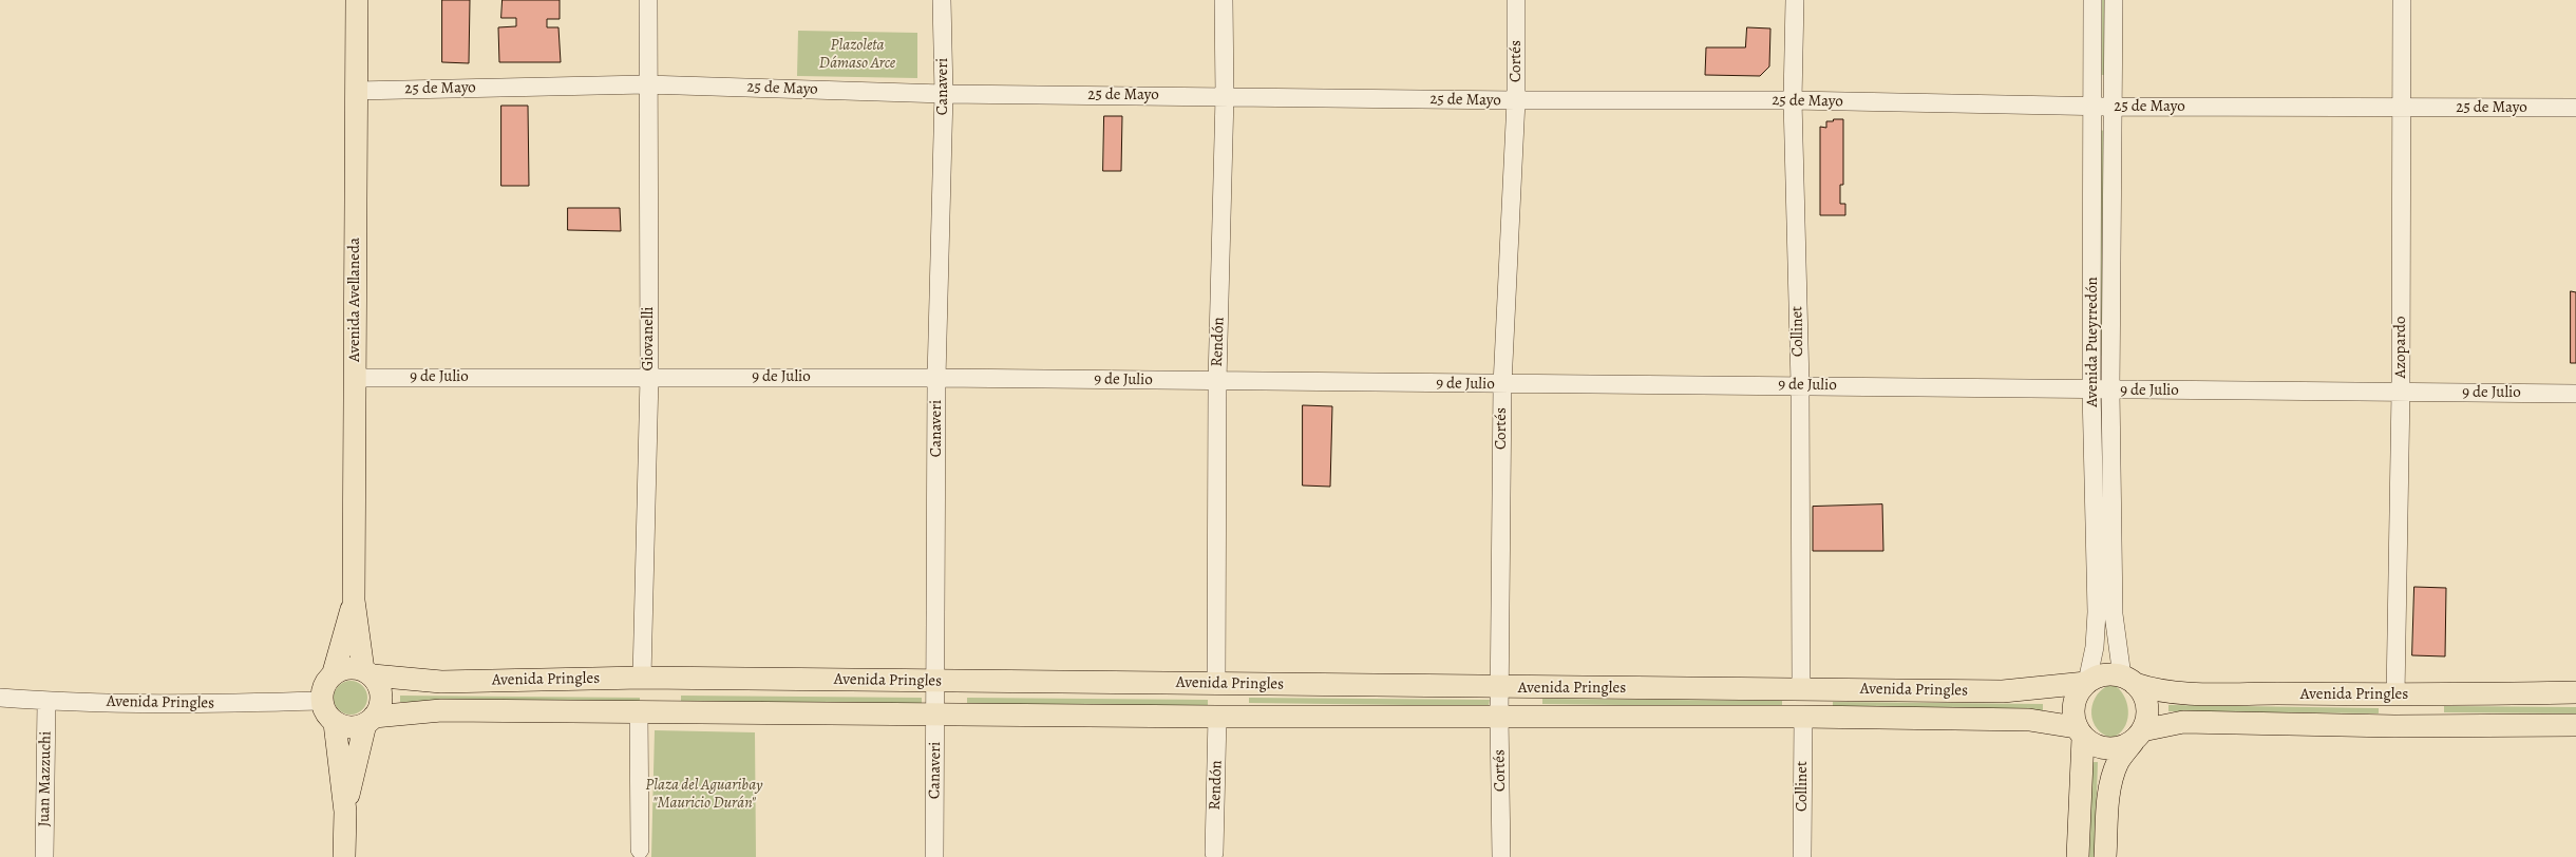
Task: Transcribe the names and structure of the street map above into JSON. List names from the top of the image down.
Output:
{
  "streets": {
    "main road": ["Avenida Avellaneda", "Avenida Pringles"],
    "street": [
      "Cortés",
      "Canaveri",
      "25 de Mayo",
      "Collinet",
      "Giovanelli",
      "Rendón",
      "Avenida Pueyrredón",
      "Azopardo",
      "9 de Julio",
      "Juan Mazzuchi"
    ]
  },
  "crossings": [
    ["Cortés", "25 de Mayo"],
    ["Cortés", "9 de Julio"],
    ["Cortés", "Avenida Pringles"],
    ["Canaveri", "25 de Mayo"],
    ["Canaveri", "9 de Julio"],
    ["Canaveri", "Avenida Pringles"],
    ["25 de Mayo", "Avenida Avellaneda"],
    ["25 de Mayo", "Collinet"],
    ["25 de Mayo", "Giovanelli"],
    ["25 de Mayo", "Rendón"],
    ["25 de Mayo", "Avenida Pueyrredón"],
    ["25 de Mayo", "Azopardo"],
    ["Avenida Avellaneda", "9 de Julio"],
    ["Avenida Avellaneda", "Avenida Pringles"],
    ["Collinet", "9 de Julio"],
    ["Collinet", "Avenida Pringles"],
    ["Giovanelli", "9 de Julio"],
    ["Giovanelli", "Avenida Pringles"],
    ["Rendón", "9 de Julio"],
    ["Rendón", "Avenida Pringles"],
    ["Avenida Pueyrredón", "9 de Julio"],
    ["Avenida Pueyrredón", "Avenida Pringles"],
    ["Azopardo", "9 de Julio"],
    ["Azopardo", "Avenida Pringles"],
    ["Avenida Pringles", "Juan Mazzuchi"]
  ],
  "parks": ["Plazoleta Dámaso Arce", "Plaza del Aguaribay \"Mauricio Durán\""]
}
